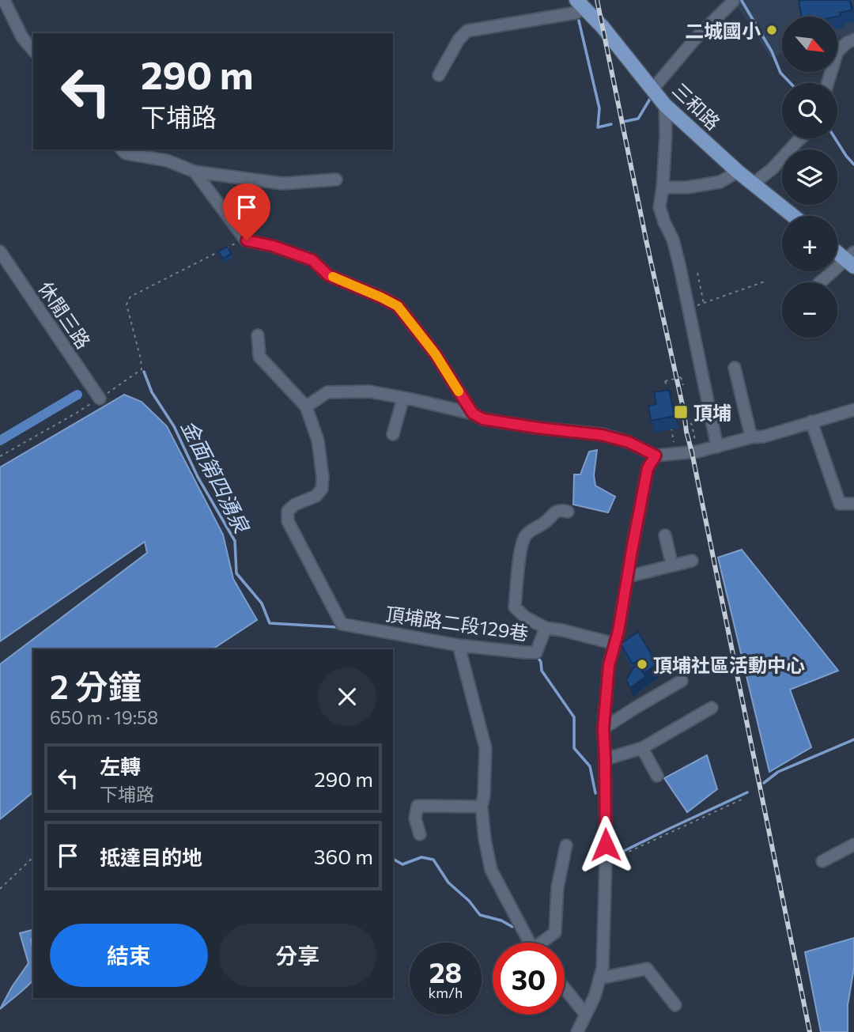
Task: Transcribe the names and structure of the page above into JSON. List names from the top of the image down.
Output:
{
  "streets": {
    "main road": ["三和路"],
    "street": ["休閒三路", "頂埔路二段129巷"]
  },
  "water": ["金面第四湧泉"],
  "places": {
    "other": ["二城國小", "頂埔社區活動中心"],
    "transit": ["頂埔"]
  },
  "north": "bottom right",
  "page": {
    "map_buttons": ["+", "−"],
    "turn": ["290 m", "下埔路"],
    "heading": ["2 分鐘", "650 m · 19:58"],
    "list": [
      {
        "name": "左轉",
        "note": "下埔路",
        "value": "290 m"
      },
      {
        "name": "抵達目的地",
        "value": "360 m"
      }
    ],
    "buttons": ["結束", "分享"],
    "speed": "28 km/h",
    "limit": "30"
  }
}
